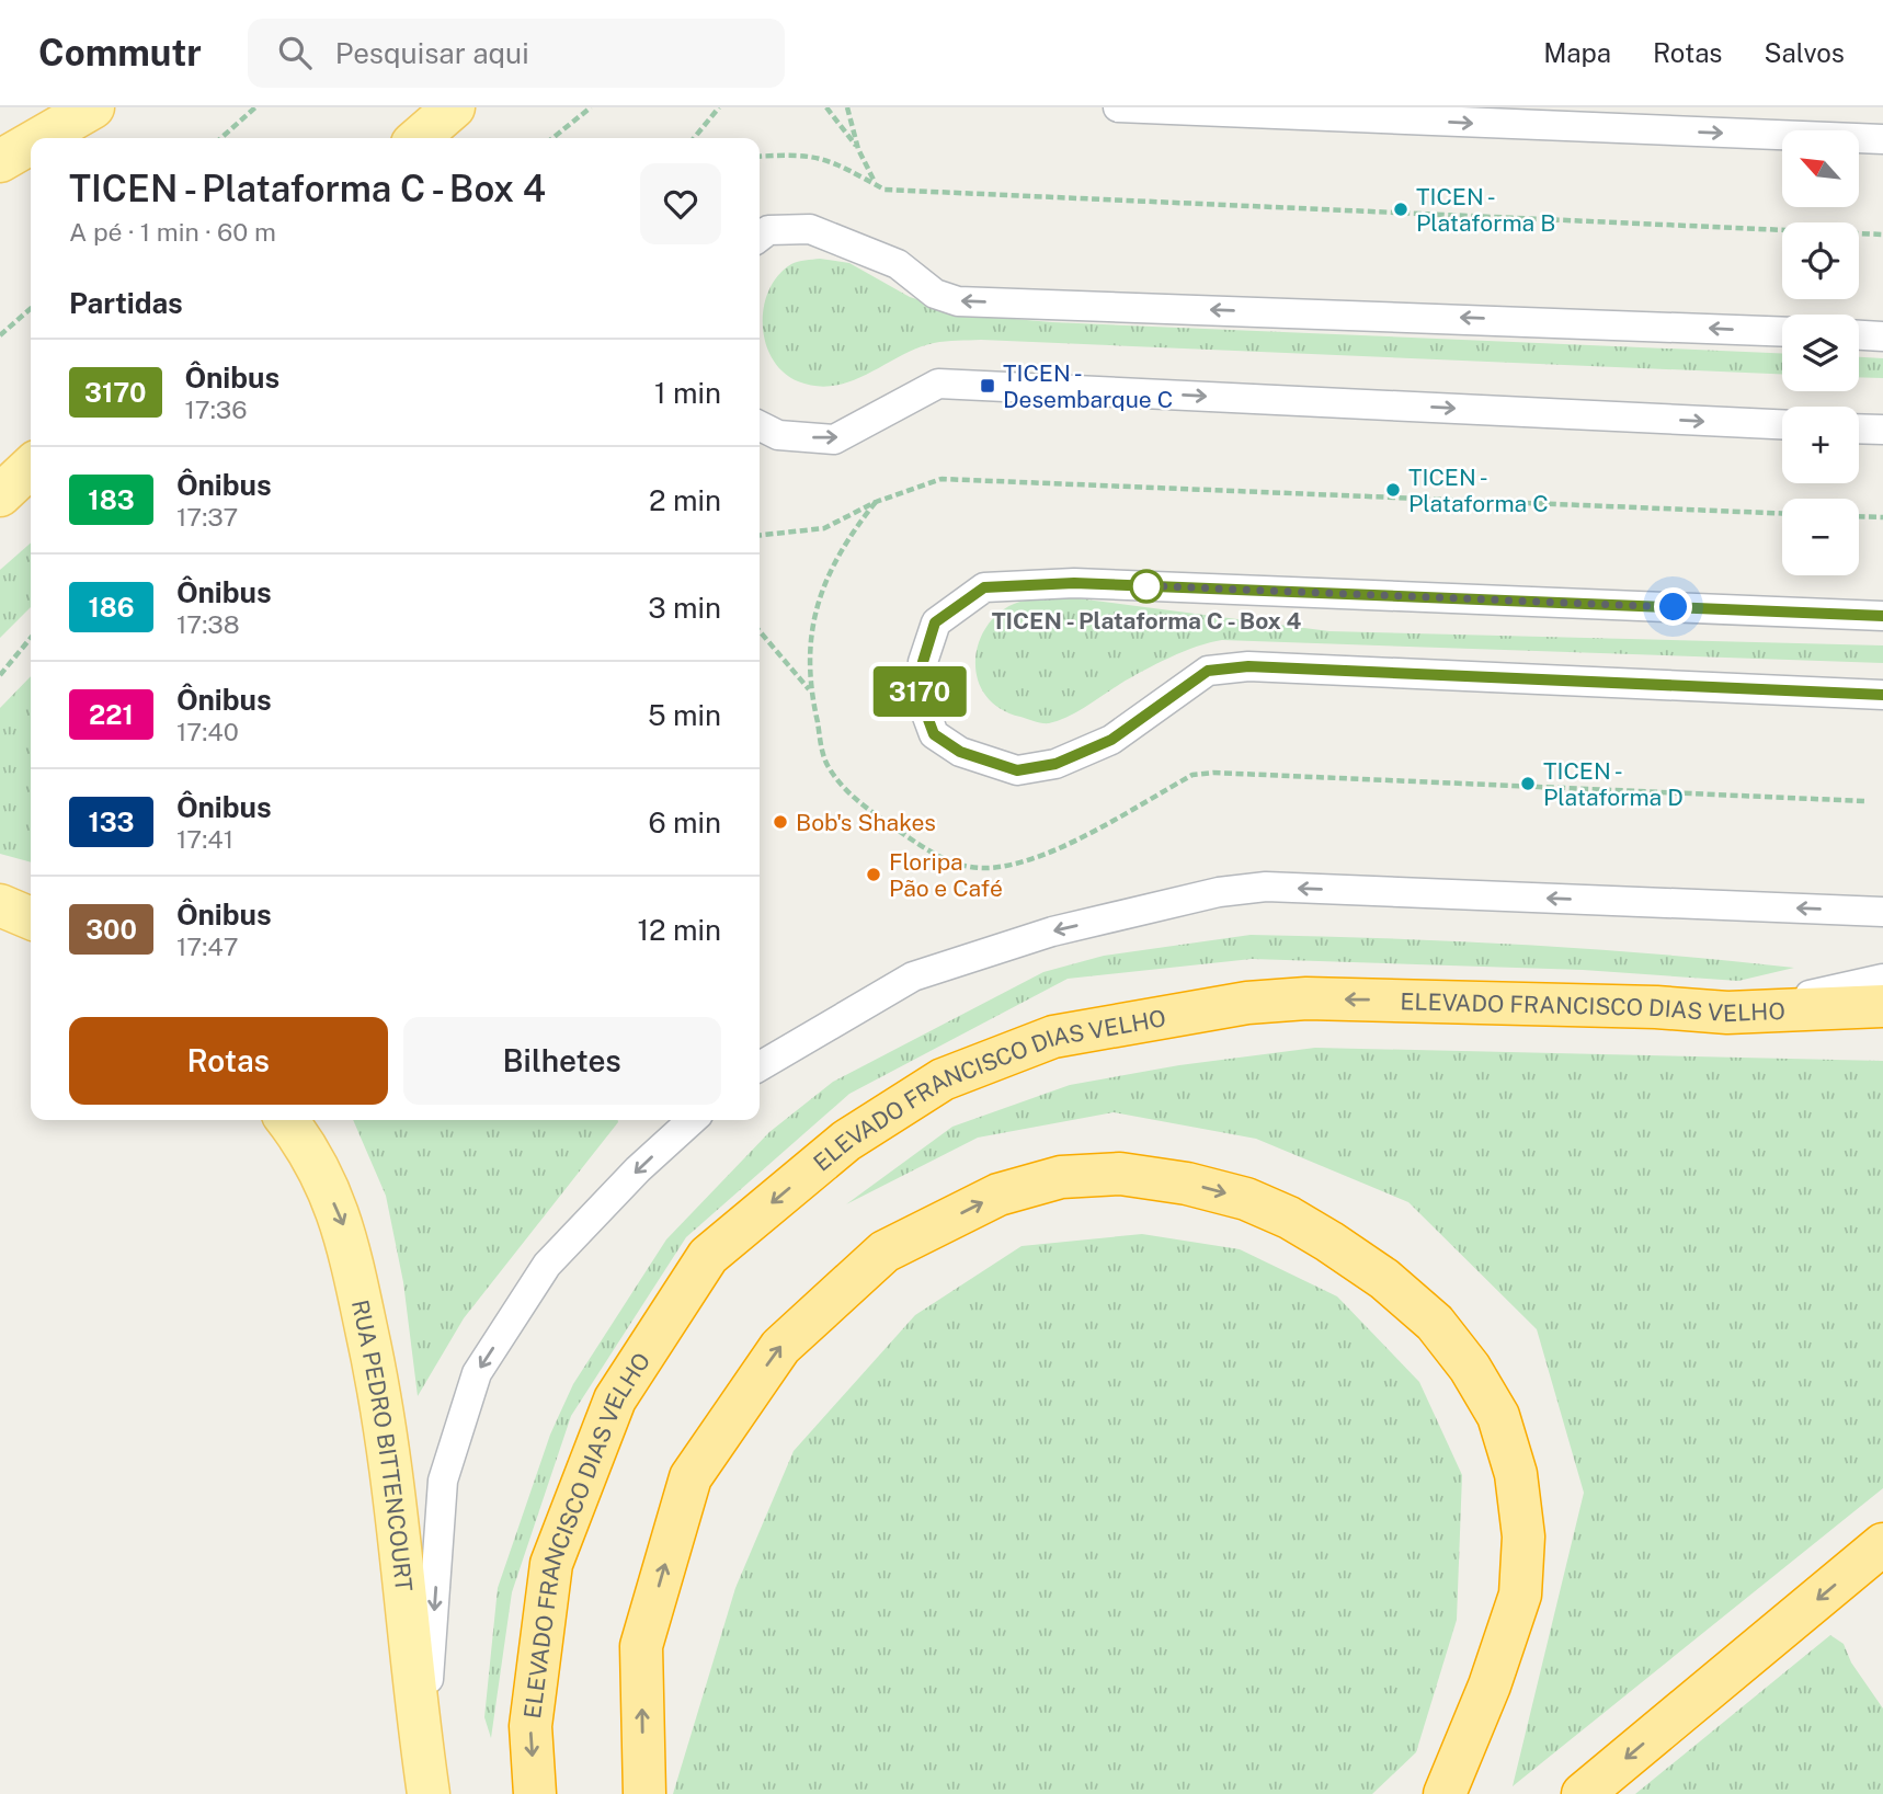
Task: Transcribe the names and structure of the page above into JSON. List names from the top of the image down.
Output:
{
  "streets": {
    "highway": ["ELEVADO FRANCISCO DIAS VELHO"],
    "main road": ["RUA PEDRO BITTENCOURT"]
  },
  "one_way": ["ELEVADO FRANCISCO DIAS VELHO", "RUA PEDRO BITTENCOURT"],
  "places": {
    "other": [
      "TICEN - Plataforma B",
      "TICEN - Plataforma C",
      "TICEN - Plataforma C - Box 4",
      "TICEN - Plataforma D",
      "Bob's Shakes",
      "Floripa Pão e Café"
    ],
    "transit": ["TICEN - Desembarque C"]
  },
  "lines": ["bus line 3170"],
  "north": "top left",
  "page": {
    "header": "Commutr",
    "search": "Pesquisar aqui",
    "nav": ["Mapa", "Rotas", "Salvos"],
    "on_map": "3170",
    "map_buttons": ["+", "−"],
    "heading": [
      ["TICEN - Plataforma C - Box 4", "A pé · 1 min · 60 m"],
      "Partidas"
    ],
    "list": [
      {
        "mark": "3170",
        "name": "Ônibus",
        "note": "17:36",
        "value": "1 min"
      },
      {
        "mark": "183",
        "name": "Ônibus",
        "note": "17:37",
        "value": "2 min"
      },
      {
        "mark": "186",
        "name": "Ônibus",
        "note": "17:38",
        "value": "3 min"
      },
      {
        "mark": "221",
        "name": "Ônibus",
        "note": "17:40",
        "value": "5 min"
      },
      {
        "mark": "133",
        "name": "Ônibus",
        "note": "17:41",
        "value": "6 min"
      },
      {
        "mark": "300",
        "name": "Ônibus",
        "note": "17:47",
        "value": "12 min"
      }
    ],
    "buttons": ["Rotas", "Bilhetes"]
  }
}
